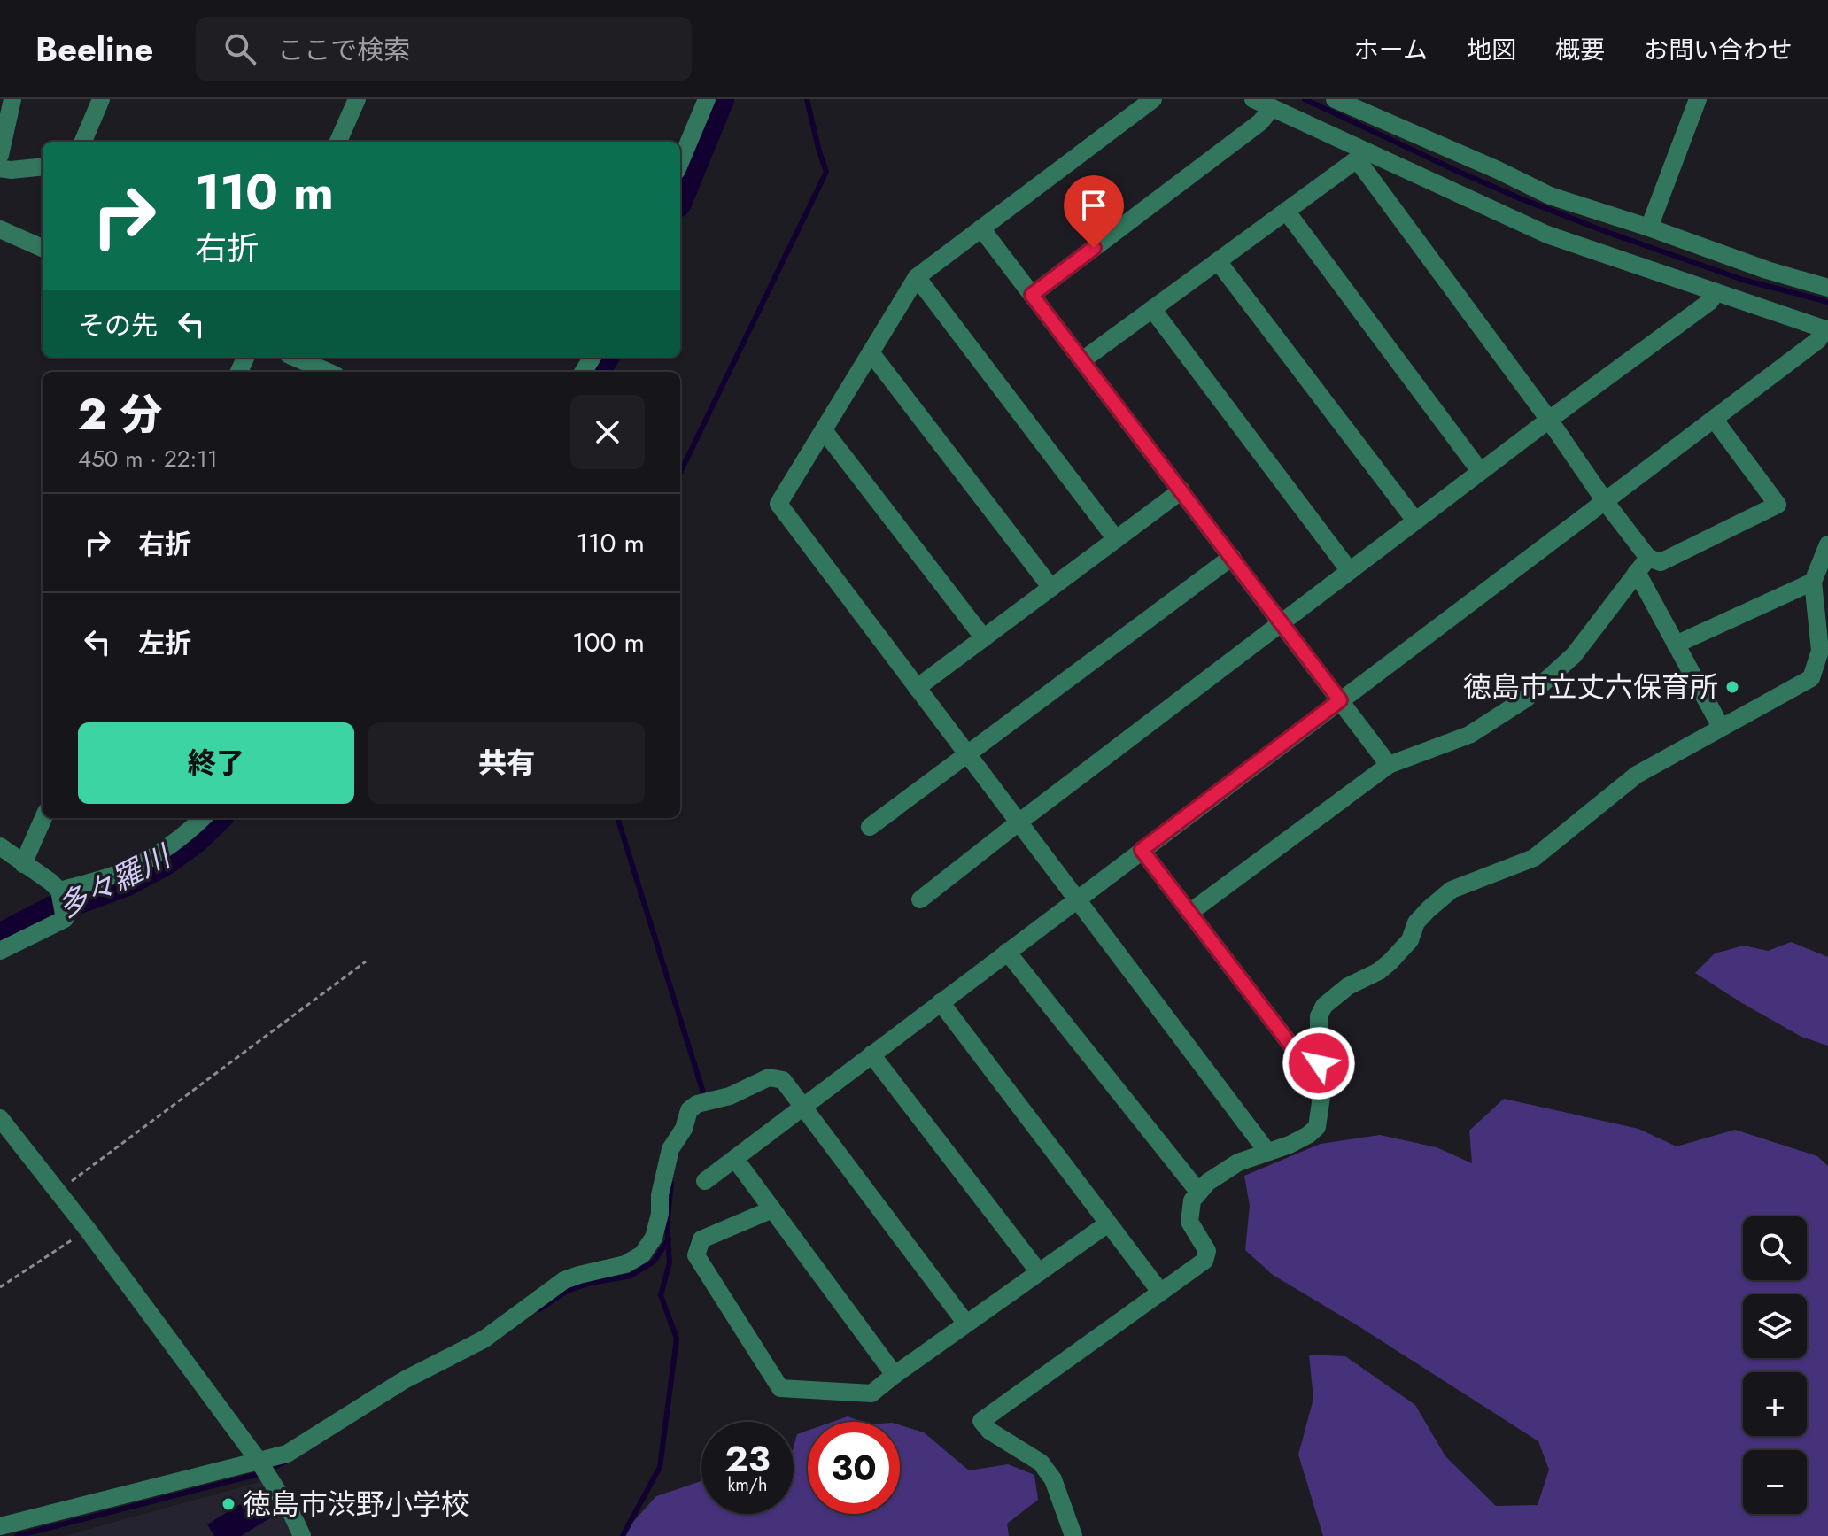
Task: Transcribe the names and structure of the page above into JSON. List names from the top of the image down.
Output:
{
  "water": ["多々羅川"],
  "places": ["徳島市立丈六保育所", "徳島市渋野小学校"],
  "page": {
    "header": "Beeline",
    "search": "ここで検索",
    "nav": [
      "ホーム",
      "地図",
      "概要",
      "お問い合わせ"
    ],
    "turn": ["110 m", "右折"],
    "then": "その先",
    "heading": ["2 分", "450 m · 22:11"],
    "list": [
      {
        "name": "右折",
        "value": "110 m"
      },
      {
        "name": "左折",
        "value": "100 m"
      }
    ],
    "buttons": ["終了", "共有"],
    "map_buttons": ["+", "−"],
    "speed": "23 km/h",
    "limit": "30"
  }
}
